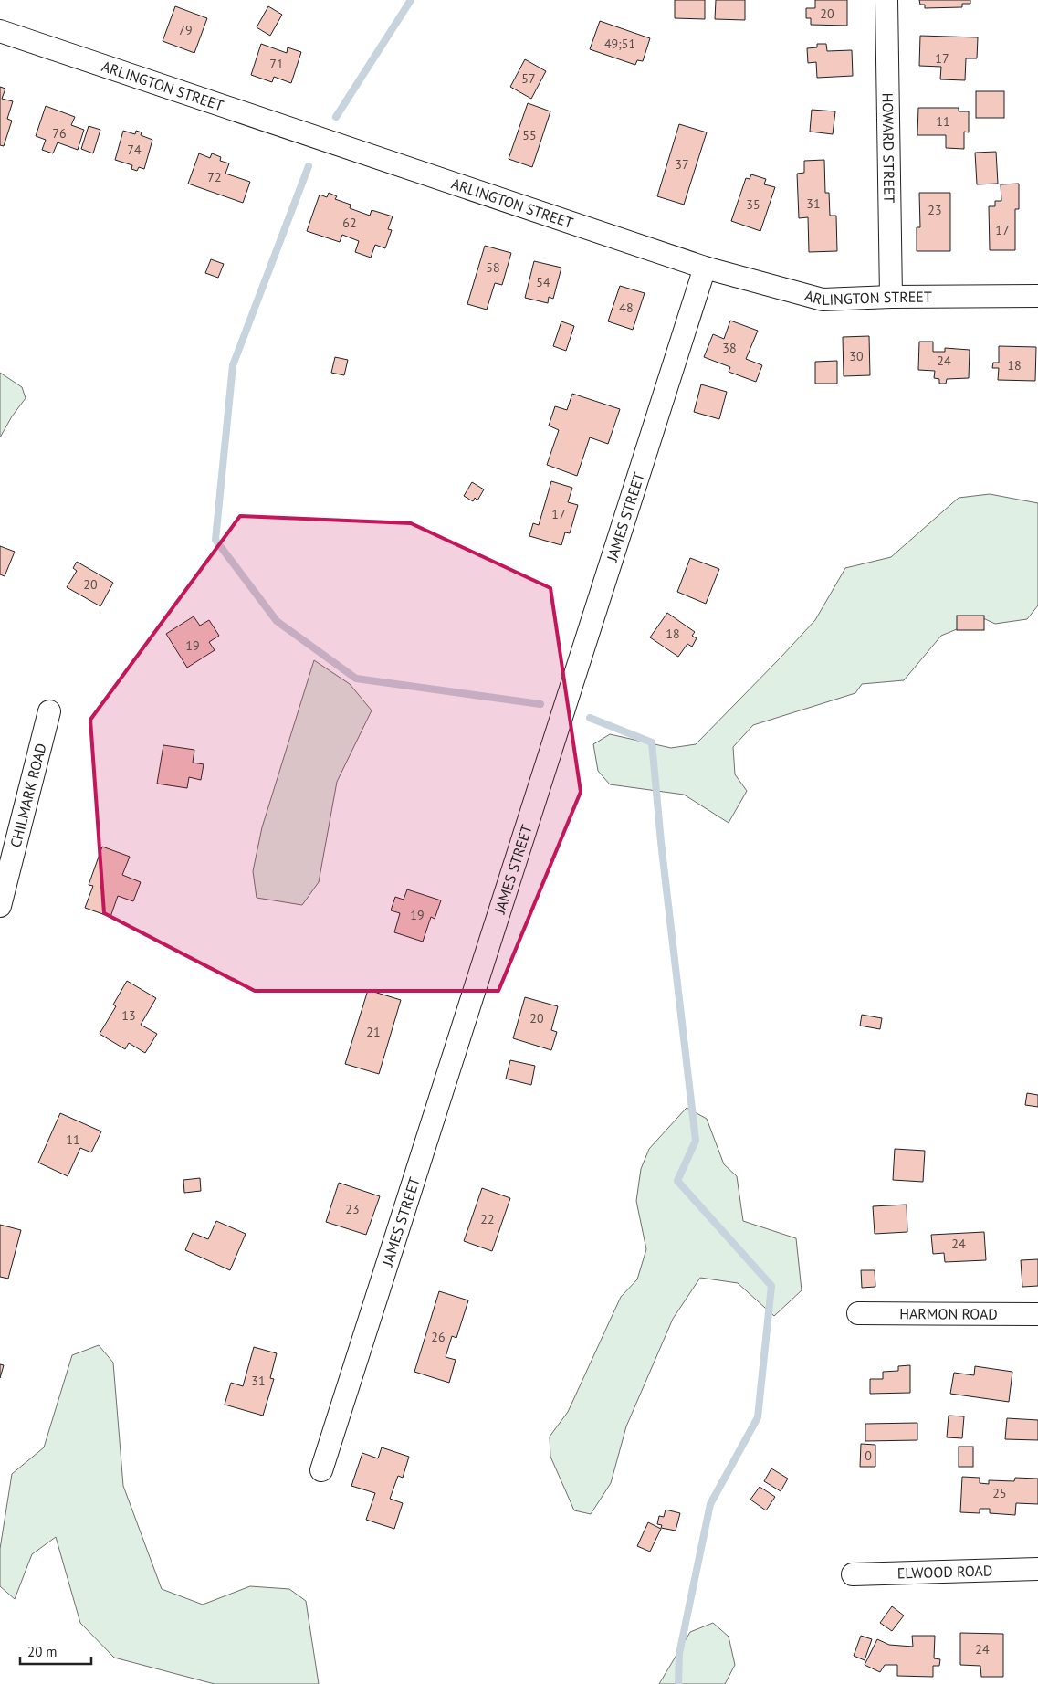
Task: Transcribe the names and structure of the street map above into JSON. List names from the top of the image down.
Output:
{
  "streets": {
    "street": [
      "ARLINGTON STREET",
      "HOWARD STREET",
      "JAMES STREET",
      "CHILMARK ROAD",
      "HARMON ROAD",
      "ELWOOD ROAD"
    ]
  },
  "crossings": [
    ["ARLINGTON STREET", "HOWARD STREET"],
    ["ARLINGTON STREET", "JAMES STREET"]
  ],
  "house_numbers": [
    "20",
    "79",
    "49;51",
    "17",
    "71",
    "57",
    "11",
    "76",
    "55",
    "74",
    "37",
    "72",
    "31",
    "35",
    "23",
    "62",
    "17",
    "58",
    "54",
    "48",
    "38",
    "30",
    "24",
    "18",
    "17",
    "20",
    "18",
    "19",
    "19",
    "13",
    "20",
    "21",
    "11",
    "23",
    "22",
    "24",
    "26",
    "31",
    "0",
    "25",
    "24"
  ],
  "scale_bar": "20 m"
}
